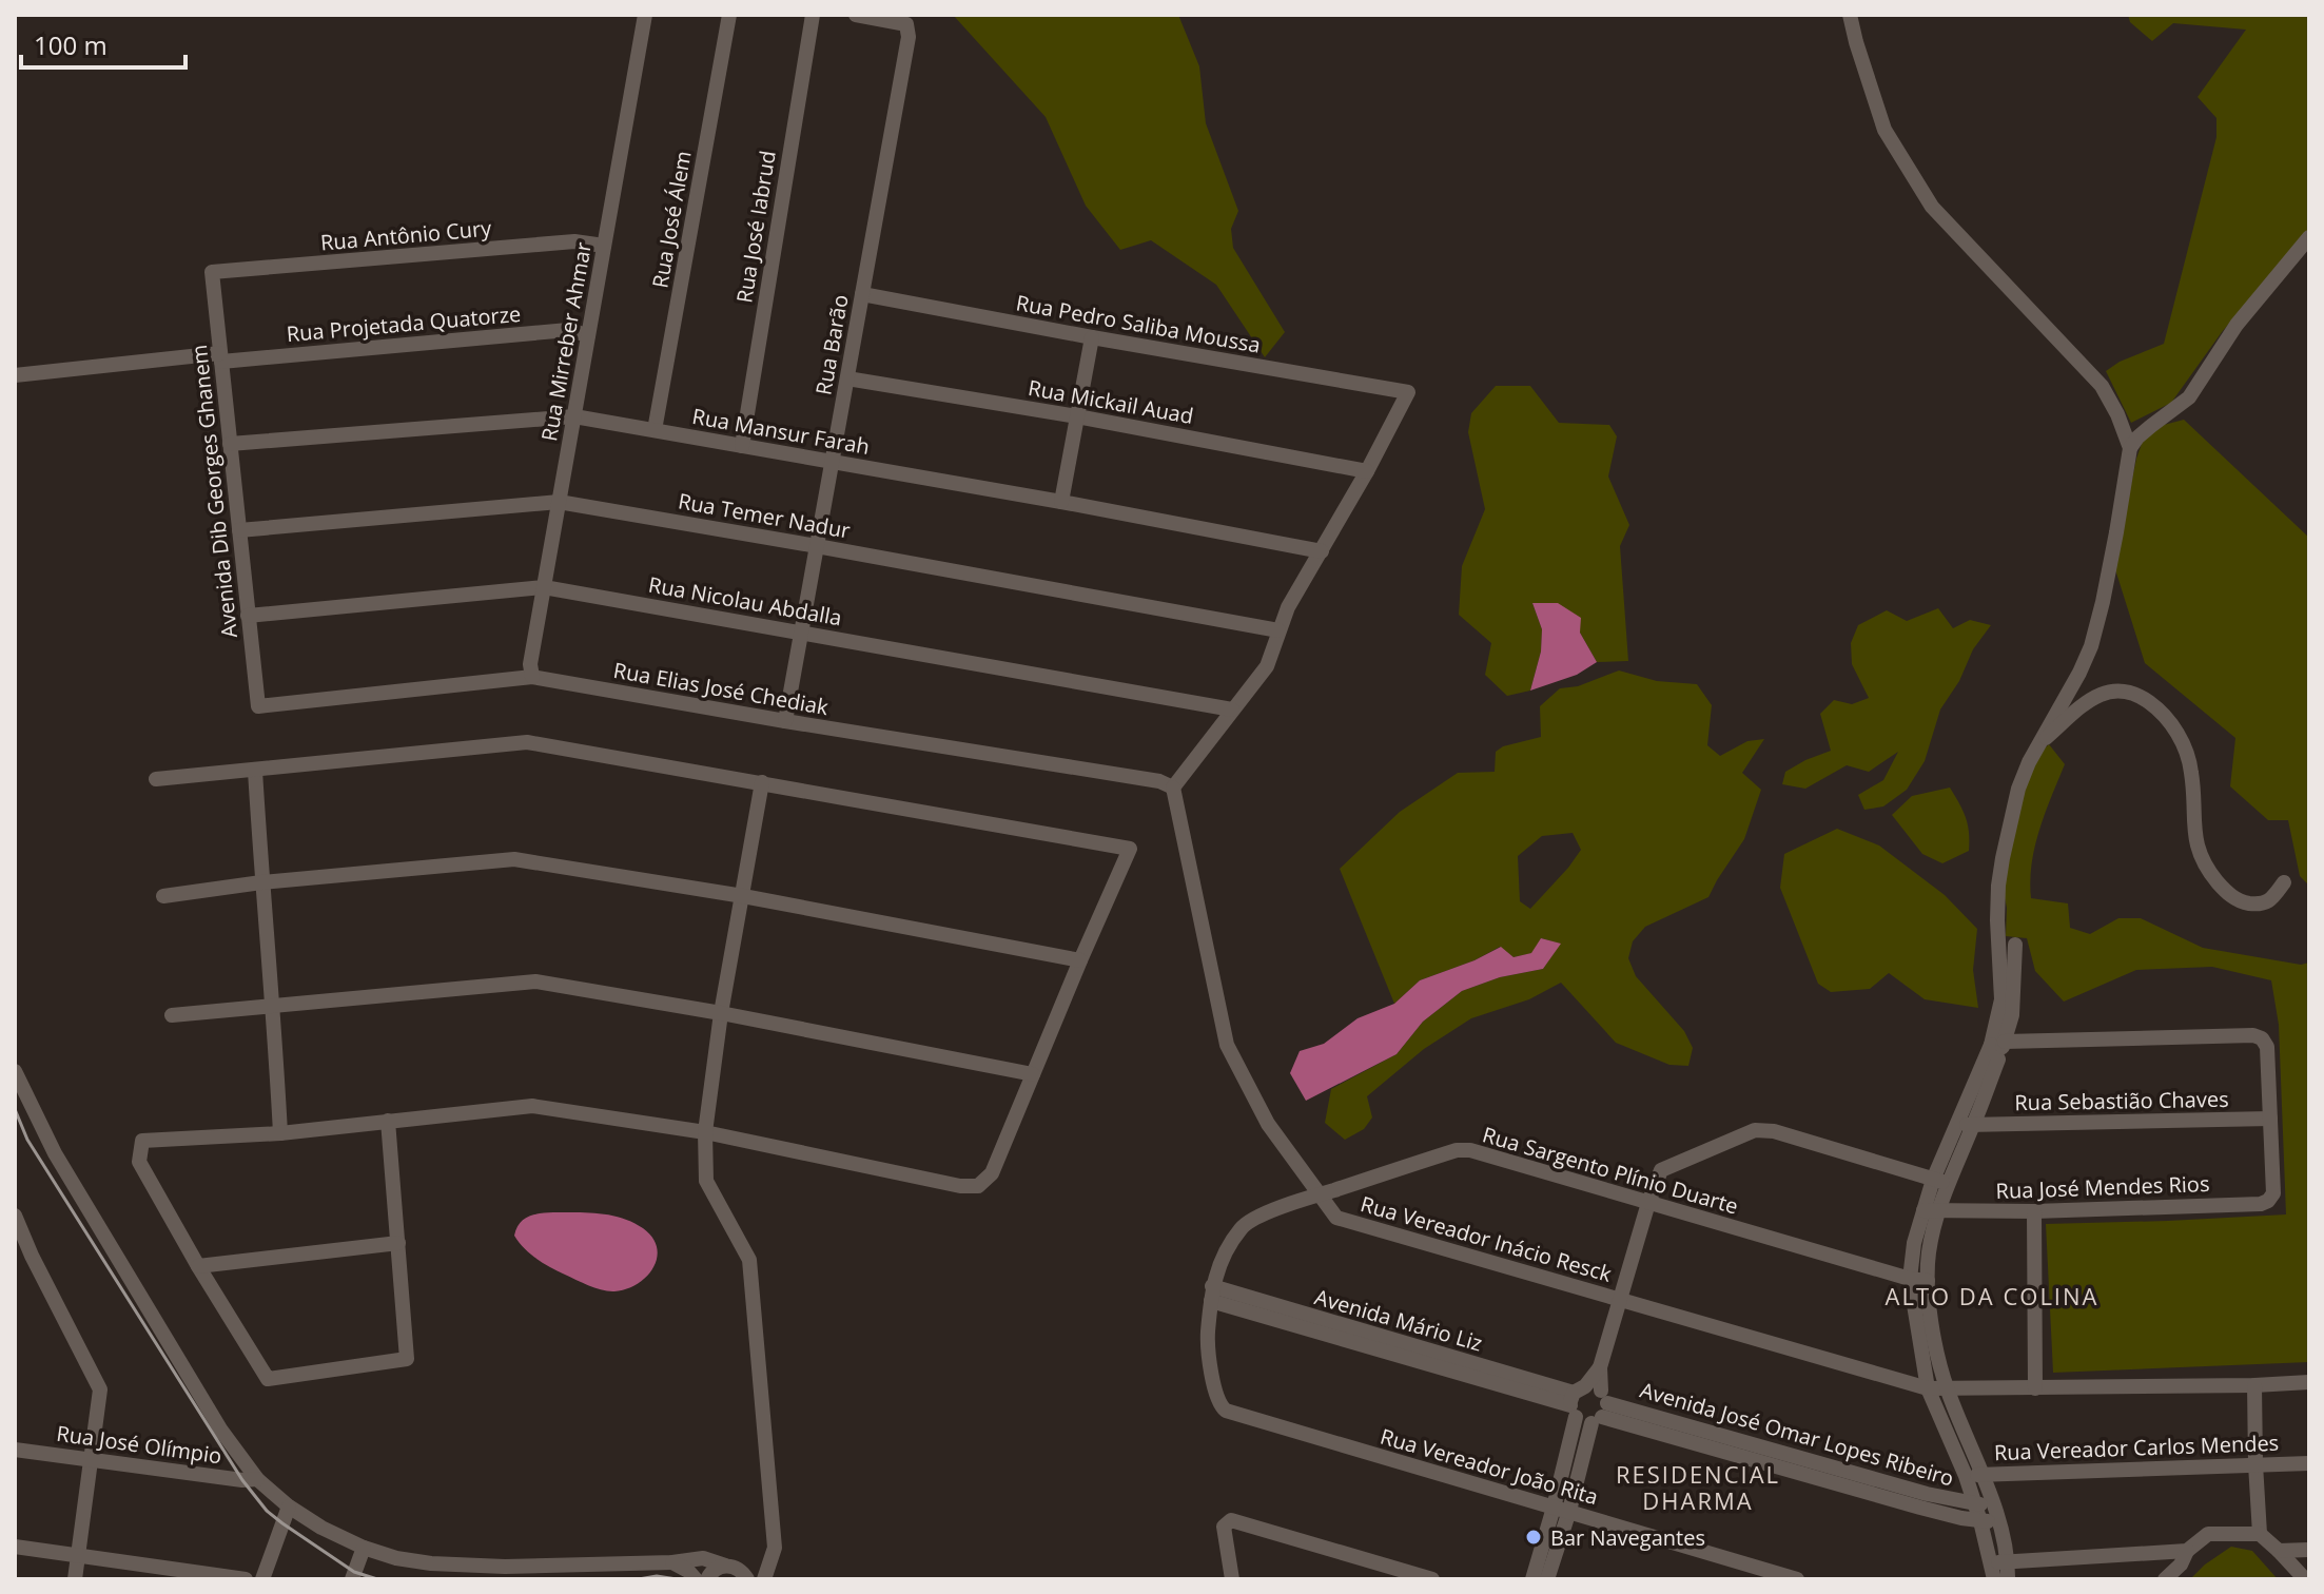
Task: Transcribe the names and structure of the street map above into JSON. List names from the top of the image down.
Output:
{
  "streets": {
    "street": [
      "Rua José Álem",
      "Rua José Iabrud",
      "Rua Antônio Cury",
      "Rua Projetada Quatorze",
      "Rua Pedro Saliba Moussa",
      "Rua Mirreber Ahmar",
      "Rua Barão",
      "Rua Mickail Auad",
      "Rua Mansur Farah",
      "Avenida Dib Georges Ghanem",
      "Rua Temer Nadur",
      "Rua Nicolau Abdalla",
      "Rua Elias José Chediak",
      "Rua Sebastião Chaves",
      "Rua Sargento Plínio Duarte",
      "Rua José Mendes Rios",
      "Rua Vereador Inácio Resck",
      "Avenida Mário Liz",
      "Avenida José Omar Lopes Ribeiro",
      "Rua José Olímpio",
      "Rua Vereador Carlos Mendes",
      "Rua Vereador João Rita"
    ]
  },
  "crossings": [
    ["Rua José Álem", "Rua Mansur Farah"],
    ["Rua José Iabrud", "Rua Mansur Farah"],
    ["Rua Antônio Cury", "Rua Mirreber Ahmar"],
    ["Rua Antônio Cury", "Avenida Dib Georges Ghanem"],
    ["Rua Projetada Quatorze", "Rua Mirreber Ahmar"],
    ["Rua Projetada Quatorze", "Avenida Dib Georges Ghanem"],
    ["Rua Pedro Saliba Moussa", "Rua Barão"],
    ["Rua Pedro Saliba Moussa", "Rua Mickail Auad"],
    ["Rua Mirreber Ahmar", "Rua Mansur Farah"],
    ["Rua Mirreber Ahmar", "Rua Temer Nadur"],
    ["Rua Mirreber Ahmar", "Rua Nicolau Abdalla"],
    ["Rua Mirreber Ahmar", "Rua Elias José Chediak"],
    ["Rua Barão", "Rua Mickail Auad"],
    ["Rua Barão", "Rua Mansur Farah"],
    ["Rua Barão", "Rua Temer Nadur"],
    ["Rua Barão", "Rua Nicolau Abdalla"],
    ["Rua Barão", "Rua Elias José Chediak"],
    ["Rua Mansur Farah", "Avenida Dib Georges Ghanem"],
    ["Avenida Dib Georges Ghanem", "Rua Temer Nadur"],
    ["Avenida Dib Georges Ghanem", "Rua Nicolau Abdalla"],
    ["Avenida Dib Georges Ghanem", "Rua Elias José Chediak"],
    ["Rua Elias José Chediak", "Rua Vereador Inácio Resck"],
    ["Rua Sebastião Chaves", "Rua José Mendes Rios"],
    ["Rua Sargento Plínio Duarte", "Rua Vereador Inácio Resck"],
    ["Rua Sargento Plínio Duarte", "Avenida Mário Liz"],
    ["Rua Sargento Plínio Duarte", "Rua Vereador João Rita"]
  ],
  "districts": ["ALTO DA COLINA", "RESIDENCIAL DHARMA"],
  "places": ["Bar Navegantes"],
  "scale_bar": "100 m"
}
